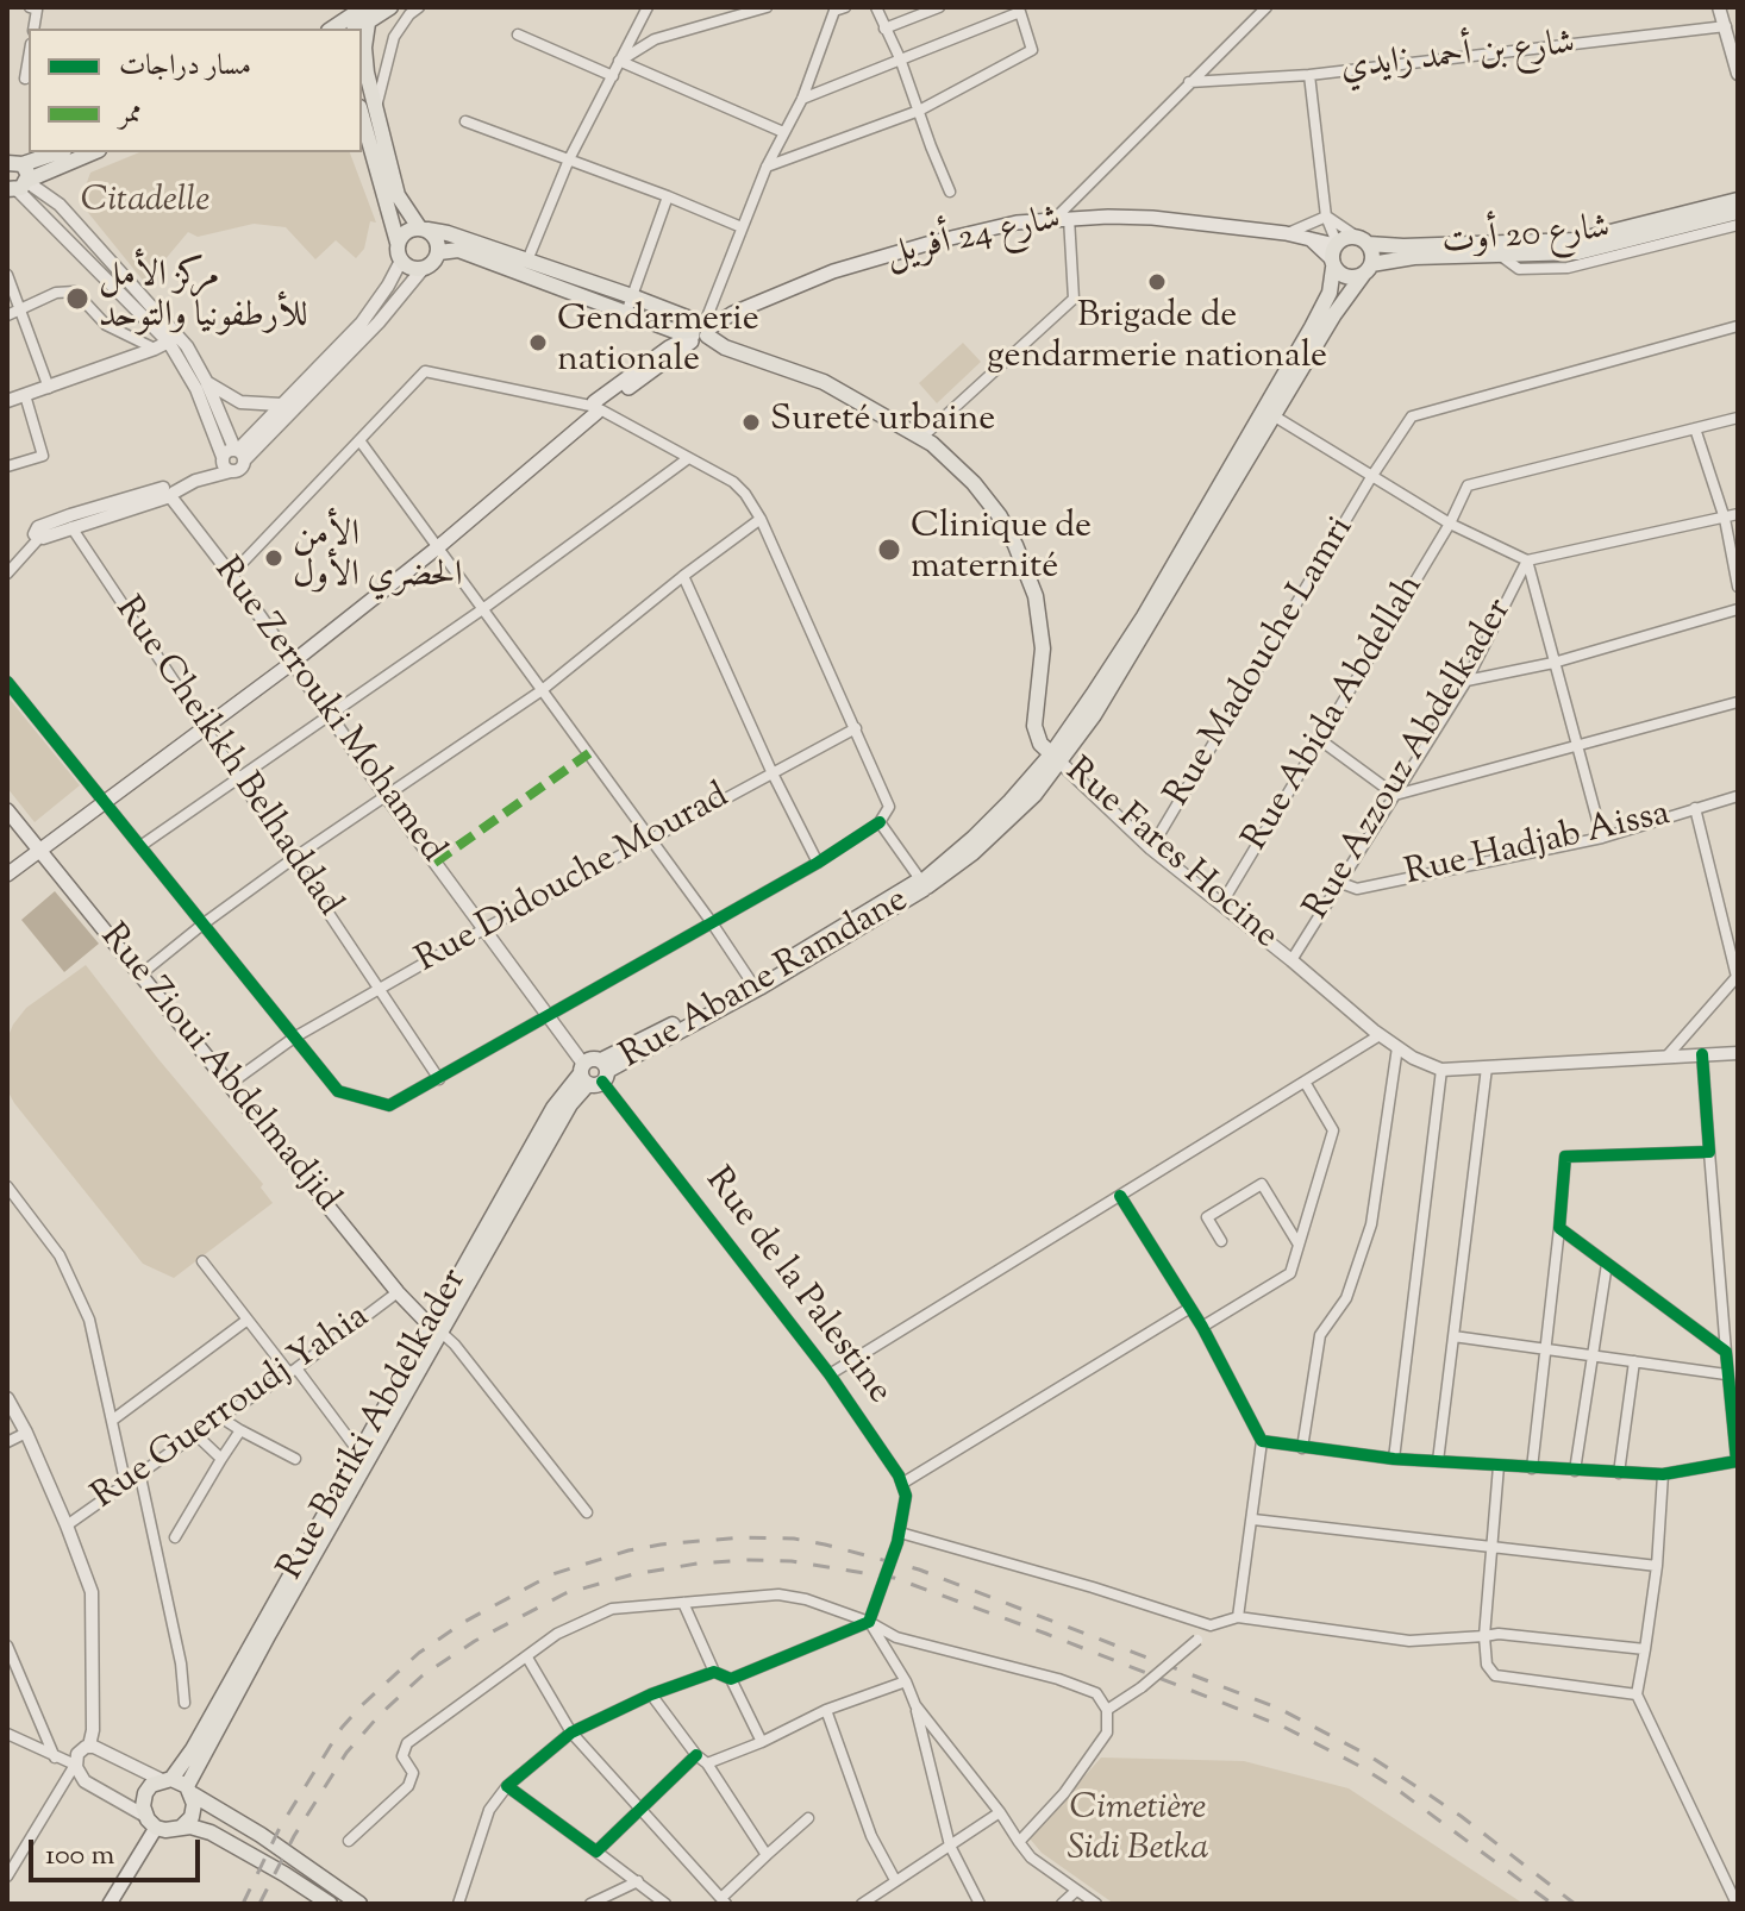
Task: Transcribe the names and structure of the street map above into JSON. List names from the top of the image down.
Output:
{
  "streets": {
    "main road": [
      "شارع 20 أوت",
      "شارع 24 أفريل",
      "Rue Fares Hocine",
      "Rue Abane Ramdane",
      "Rue Zioui Abdelmadjid",
      "Rue Bariki Abdelkader"
    ],
    "street": [
      "شارع بن أحمد زايدي",
      "Rue Madouche Lamri",
      "Rue Zerrouki Mohamed",
      "Rue Abida Abdellah",
      "Rue Cheikkh Belhaddad",
      "Rue Azzouz Abdelkader",
      "Rue Hadjab Aissa",
      "Rue Didouche Mourad",
      "Rue de la Palestine",
      "Rue Guerroudj Yahia"
    ]
  },
  "crossings": [
    ["شارع 20 أوت", "شارع 24 أفريل"],
    ["شارع 24 أفريل", "Rue Zerrouki Mohamed"],
    ["شارع 24 أفريل", "Rue Cheikkh Belhaddad"],
    ["شارع 24 أفريل", "Rue Fares Hocine"],
    ["شارع 24 أفريل", "Rue Zioui Abdelmadjid"],
    ["Rue Madouche Lamri", "Rue Fares Hocine"],
    ["Rue Zerrouki Mohamed", "Rue Didouche Mourad"],
    ["Rue Zerrouki Mohamed", "Rue Abane Ramdane"],
    ["Rue Zerrouki Mohamed", "Rue de la Palestine"],
    ["Rue Zerrouki Mohamed", "Rue Bariki Abdelkader"],
    ["Rue Abida Abdellah", "Rue Fares Hocine"],
    ["Rue Cheikkh Belhaddad", "Rue Didouche Mourad"],
    ["Rue Azzouz Abdelkader", "Rue Hadjab Aissa"],
    ["Rue Azzouz Abdelkader", "Rue Fares Hocine"],
    ["Rue Fares Hocine", "Rue Abane Ramdane"],
    ["Rue Didouche Mourad", "Rue Zioui Abdelmadjid"],
    ["Rue Abane Ramdane", "Rue de la Palestine"],
    ["Rue Abane Ramdane", "Rue Bariki Abdelkader"],
    ["Rue Zioui Abdelmadjid", "Rue Guerroudj Yahia"],
    ["Rue Zioui Abdelmadjid", "Rue Bariki Abdelkader"],
    ["Rue de la Palestine", "Rue Bariki Abdelkader"]
  ],
  "parks": ["Citadelle", "Cimetière Sidi Betka"],
  "places": [
    "Brigade de gendarmerie nationale",
    "مركز الأمل للأرطفونيا والتوحد",
    "Gendarmerie nationale",
    "Sureté urbaine",
    "Clinique de maternité",
    "الأمن الحضري الأول"
  ],
  "legend": ["مسار دراجات", "ممر"],
  "scale_bar": "100 m"
}
